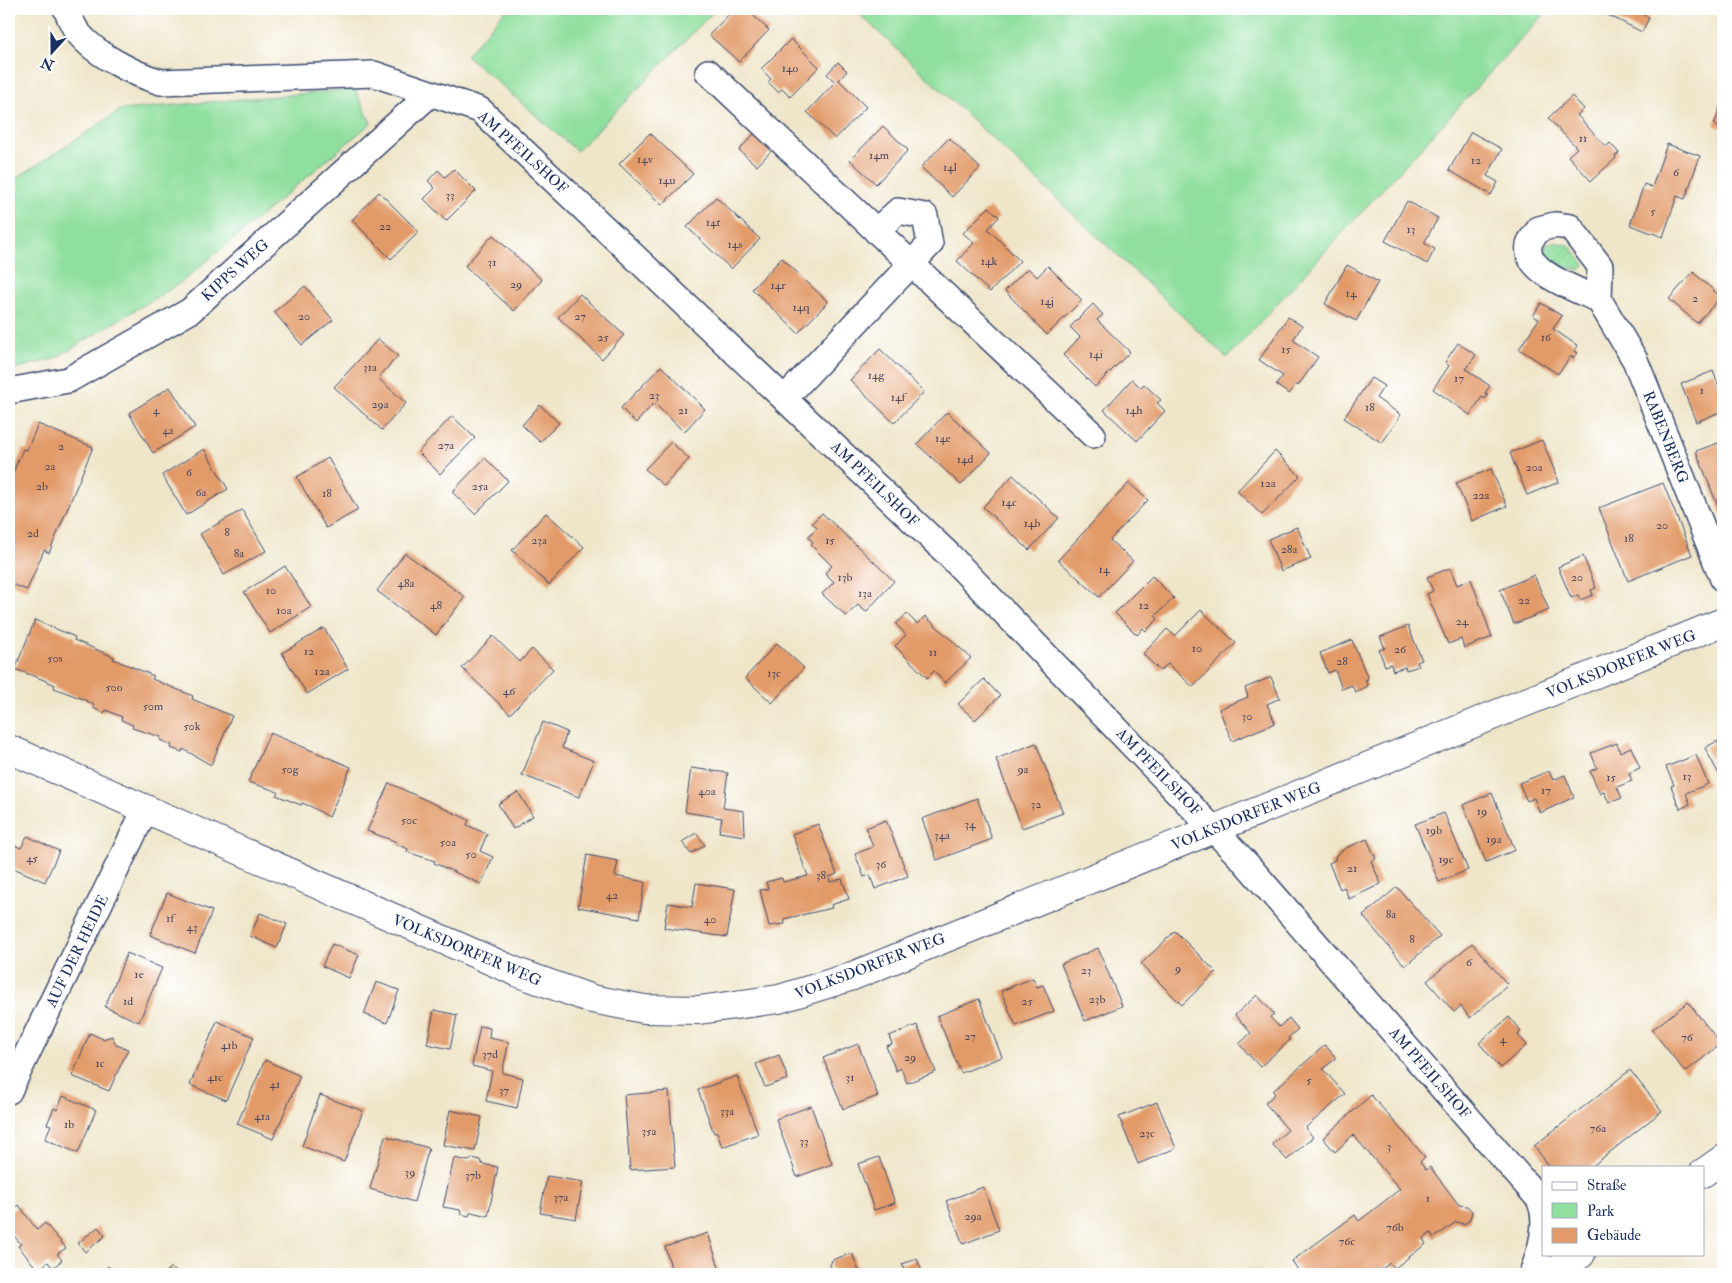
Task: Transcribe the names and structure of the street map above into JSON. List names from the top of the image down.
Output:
{
  "streets": {
    "street": [
      "AM PFEILSHOF",
      "KIPPS WEG",
      "RABENBERG",
      "VOLKSDORFER WEG",
      "AUF DER HEIDE"
    ]
  },
  "crossings": [
    ["AM PFEILSHOF", "KIPPS WEG"],
    ["AM PFEILSHOF", "VOLKSDORFER WEG"],
    ["VOLKSDORFER WEG", "AUF DER HEIDE"]
  ],
  "house_numbers": [
    "14o",
    "11",
    "14m",
    "14v",
    "12",
    "14l",
    "6",
    "14u",
    "33",
    "5",
    "14t",
    "22",
    "13",
    "14s",
    "14k",
    "31",
    "29",
    "14r",
    "14",
    "2",
    "14j",
    "14q",
    "20",
    "27",
    "25",
    "16",
    "15",
    "14i",
    "31a",
    "14g",
    "17",
    "1",
    "23",
    "14f",
    "29a",
    "18",
    "4",
    "21",
    "14h",
    "4a",
    "14e",
    "27a",
    "2",
    "14d",
    "2a",
    "20a",
    "6",
    "12a",
    "2b",
    "25a",
    "6a",
    "18",
    "22a",
    "14c",
    "14b",
    "20",
    "8",
    "2d",
    "18",
    "23a",
    "15",
    "28a",
    "8a",
    "14",
    "13b",
    "20",
    "48a",
    "10",
    "13a",
    "22",
    "48",
    "12",
    "10a",
    "24",
    "10",
    "26",
    "12",
    "11",
    "50s",
    "28",
    "12a",
    "13c",
    "50o",
    "46",
    "50m",
    "30",
    "50k",
    "50g",
    "9a",
    "13",
    "15",
    "17",
    "40a",
    "32",
    "19",
    "50c",
    "34",
    "19b",
    "34a",
    "19a",
    "50a",
    "50",
    "45",
    "19c",
    "36",
    "21",
    "38",
    "42",
    "8a",
    "1f",
    "40",
    "43",
    "8",
    "6",
    "9",
    "23",
    "1e",
    "23b",
    "1d",
    "25",
    "27",
    "76",
    "4",
    "41b",
    "37d",
    "29",
    "1c",
    "41c",
    "31",
    "5",
    "41",
    "37",
    "33a",
    "41a",
    "1b",
    "76a",
    "35a",
    "23c",
    "33",
    "3",
    "39",
    "37b",
    "37a",
    "1",
    "29a",
    "76b",
    "76c"
  ],
  "legend": ["Straße", "Park", "Gebäude"],
  "north": "bottom"
}
